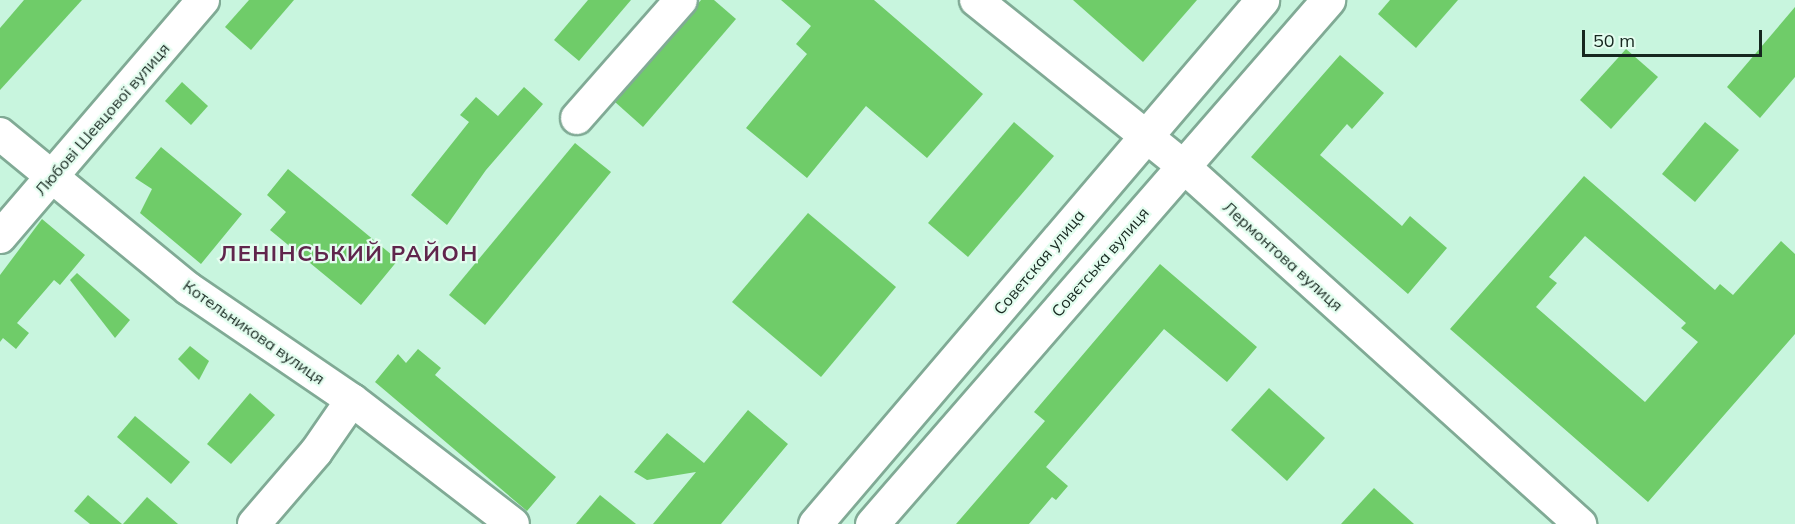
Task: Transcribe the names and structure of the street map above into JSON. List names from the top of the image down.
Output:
{
  "streets": {
    "main road": ["Советская улица", "Совєтська вулиця"],
    "street": ["Любові Шевцової вулиця", "Лермонтова вулиця", "Котельникова вулиця"]
  },
  "crossings": [
    ["Любові Шевцової вулиця", "Котельникова вулиця"],
    ["Лермонтова вулиця", "Советская улица"],
    ["Лермонтова вулиця", "Совєтська вулиця"]
  ],
  "districts": ["ЛЕНІНСЬКИЙ РАЙОН"],
  "scale_bar": "50 m"
}
